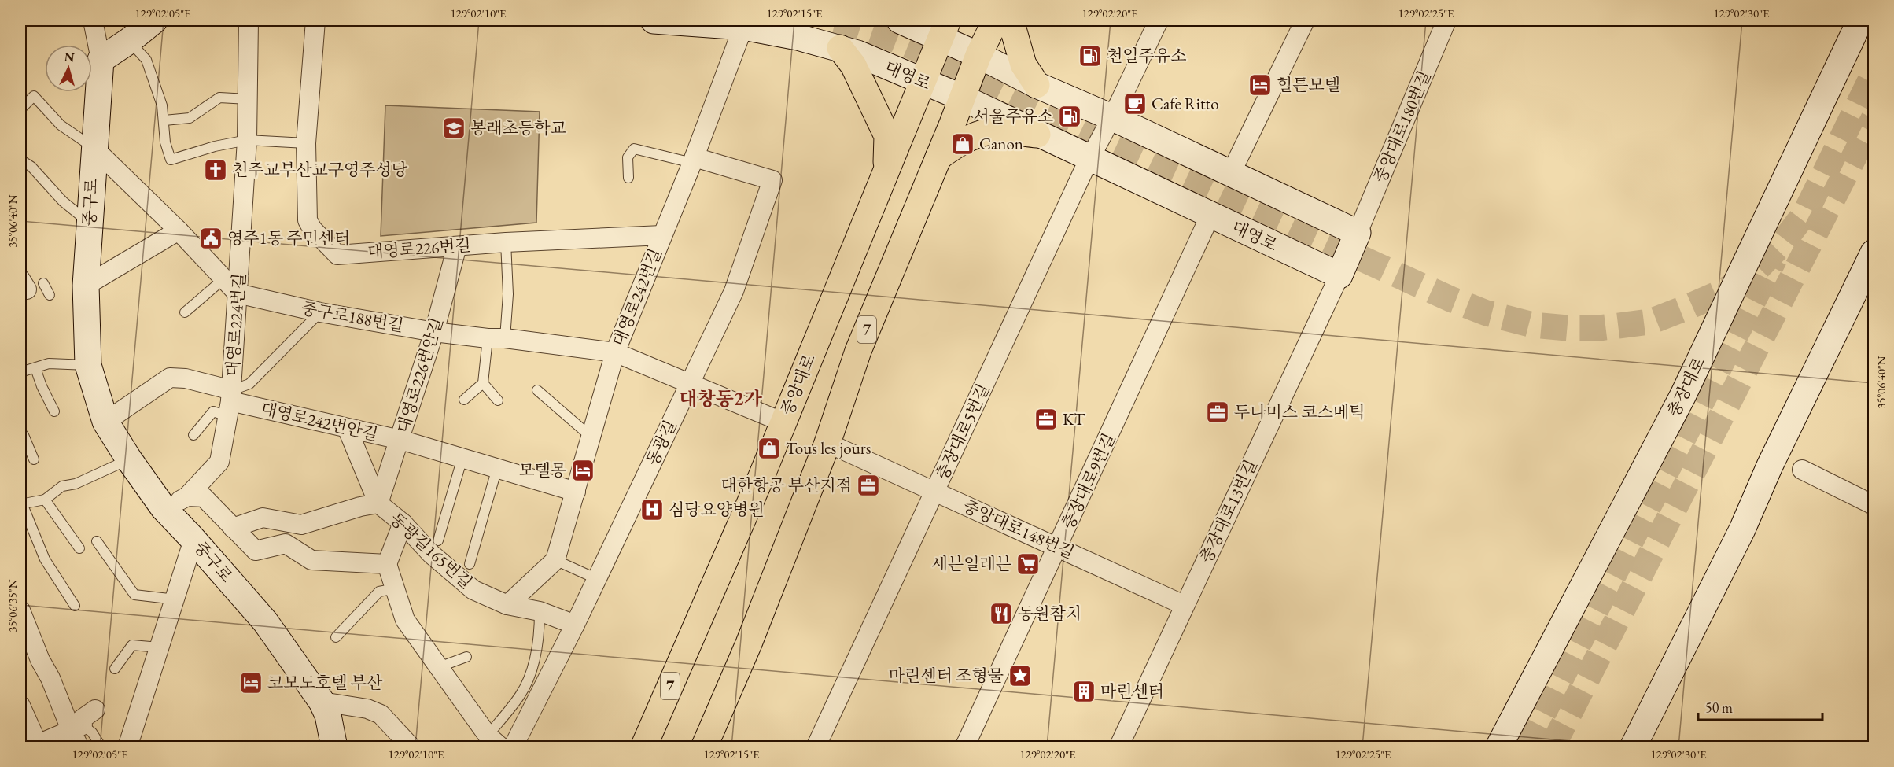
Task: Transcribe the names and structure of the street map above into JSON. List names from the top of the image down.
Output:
{
  "streets": {
    "main road": [
      "대영로",
      "중구로",
      "7",
      "중앙대로",
      "충장대로"
    ],
    "street": [
      "중앙대로180번길",
      "대영로226번길",
      "대영로242번길",
      "중구로188번길",
      "대영로224번길",
      "대영로226번안길",
      "대영로242번안길",
      "충장대로5번길",
      "동광길",
      "충장대로9번길",
      "충장대로13번길",
      "중앙대로148번길",
      "동광길165번길"
    ]
  },
  "crossings": [
    ["대영로", "대영로242번길"],
    ["대영로", "7"],
    ["대영로", "중앙대로"],
    ["대영로", "충장대로5번길"],
    ["대영로", "충장대로9번길"],
    ["대영로", "충장대로13번길"],
    ["대영로226번길", "대영로242번길"],
    ["대영로226번길", "대영로226번안길"],
    ["대영로242번길", "중구로188번길"],
    ["대영로242번길", "대영로242번안길"],
    ["대영로242번길", "동광길"],
    ["중구로188번길", "대영로224번길"],
    ["중구로188번길", "대영로226번안길"],
    ["중구로188번길", "중앙대로"],
    ["중구로188번길", "동광길"],
    ["대영로224번길", "대영로242번안길"],
    ["7", "중앙대로148번길"],
    ["대영로226번안길", "대영로242번안길"],
    ["대영로226번안길", "동광길165번길"],
    ["충장대로5번길", "중앙대로148번길"],
    ["동광길", "동광길165번길"],
    ["충장대로9번길", "중앙대로148번길"],
    ["충장대로13번길", "중앙대로148번길"]
  ],
  "districts": ["대창동2가"],
  "places": {
    "fuel station": ["천일주유소", "서울주유소"],
    "hotel": ["힐튼모텔", "모텔몽", "코모도호텔 부산"],
    "cafe": ["Cafe Ritto"],
    "school or university": ["봉래초등학교"],
    "shop": ["Canon", "Tous les jours"],
    "church": ["천주교부산교구영주성당"],
    "public building": ["영주1동 주민센터"],
    "office": ["두나미스 코스메틱", "KT", "대한항공 부산지점"],
    "hospital": ["심당요양병원"],
    "supermarket": ["세븐일레븐"],
    "restaurant": ["동원참치"],
    "place": ["마린센터 조형물"],
    "building": ["마린센터"]
  },
  "scale_bar": "50 m",
  "north": "top",
  "coordinates": [
    "129°02'05\"E",
    "129°02'10\"E",
    "129°02'15\"E",
    "129°02'20\"E",
    "129°02'25\"E",
    "129°02'30\"E",
    "35°06'40\"N",
    "35°06'35\"N"
  ]
}
